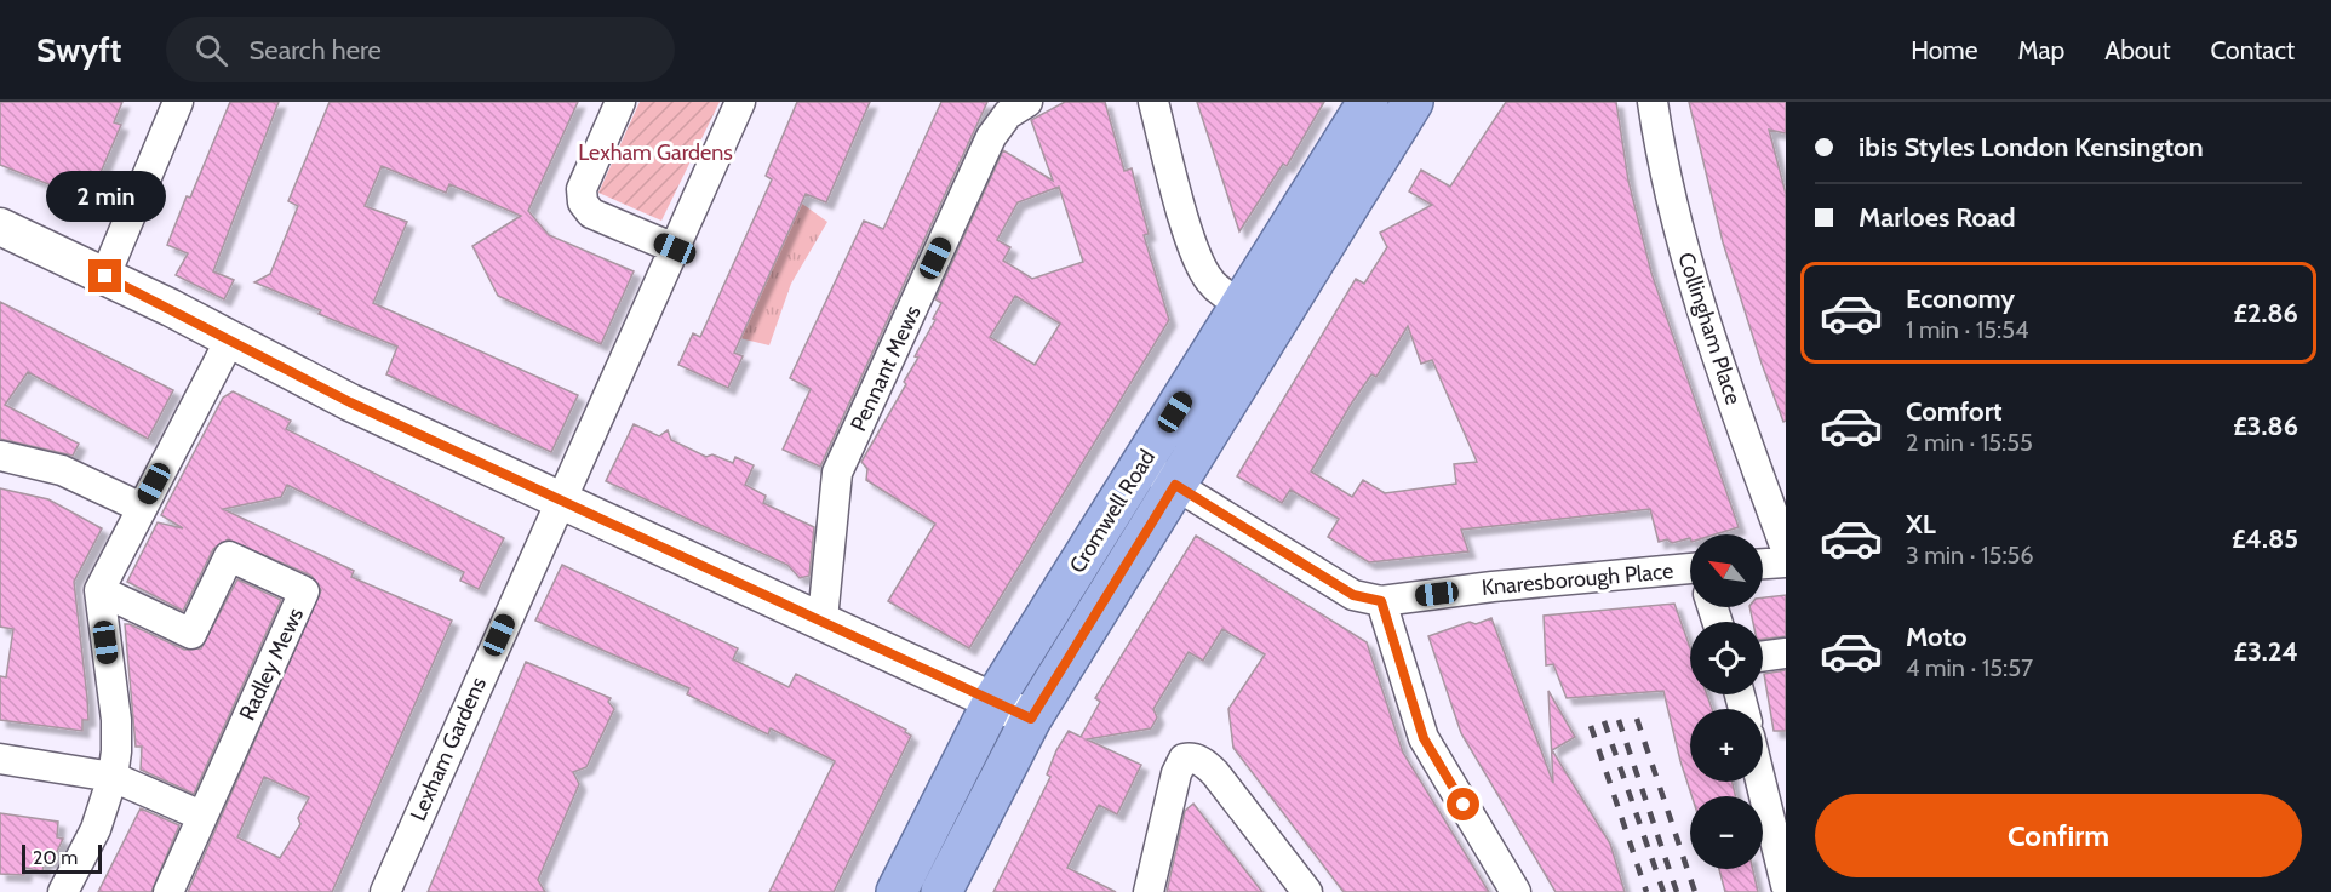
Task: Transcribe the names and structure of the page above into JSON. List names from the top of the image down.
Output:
{
  "streets": {
    "highway": ["Cromwell Road"],
    "street": [
      "Collingham Place",
      "Pennant Mews",
      "Knaresborough Place",
      "Radley Mews",
      "Lexham Gardens"
    ]
  },
  "crossings": [
    ["Cromwell Road", "Knaresborough Place"]
  ],
  "parks": ["Lexham Gardens"],
  "scale_bar": "20 m",
  "north": "top left",
  "page": {
    "header": "Swyft",
    "search": "Search here",
    "nav": [
      "Home",
      "Map",
      "About",
      "Contact"
    ],
    "banner": ["ibis Styles London Kensington", "Marloes Road"],
    "bubble": "2 min",
    "list": [
      {
        "name": "Economy",
        "note": "1 min · 15:54",
        "value": "£2.86"
      },
      {
        "name": "Comfort",
        "note": "2 min · 15:55",
        "value": "£3.86"
      },
      {
        "name": "XL",
        "note": "3 min · 15:56",
        "value": "£4.85"
      },
      {
        "name": "Moto",
        "note": "4 min · 15:57",
        "value": "£3.24"
      }
    ],
    "map_buttons": ["+", "−"],
    "buttons": "Confirm",
    "scale": "20 m"
  }
}
